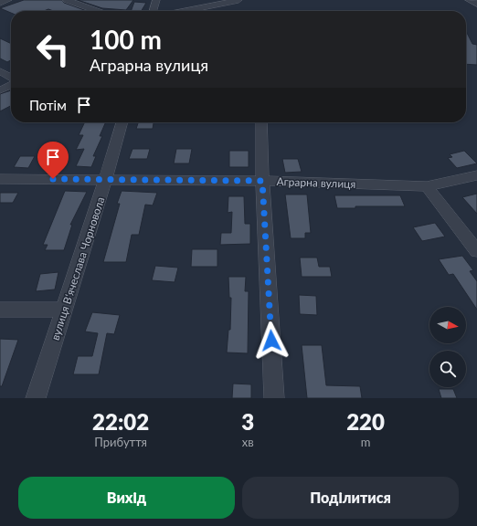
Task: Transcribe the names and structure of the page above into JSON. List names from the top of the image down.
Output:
{
  "streets": {
    "street": ["Аграрна вулиця", "вулиця В'ячеслава Чорновола"]
  },
  "crossings": [
    ["Аграрна вулиця", "вулиця В'ячеслава Чорновола"]
  ],
  "north": "right",
  "page": {
    "turn": ["100 m", "Аграрна вулиця"],
    "then": "Потім",
    "eta": [
      "22:02",
      "Прибуття",
      "3",
      "хв",
      "220",
      "m"
    ],
    "buttons": ["Вихід", "Поділитися"]
  }
}
